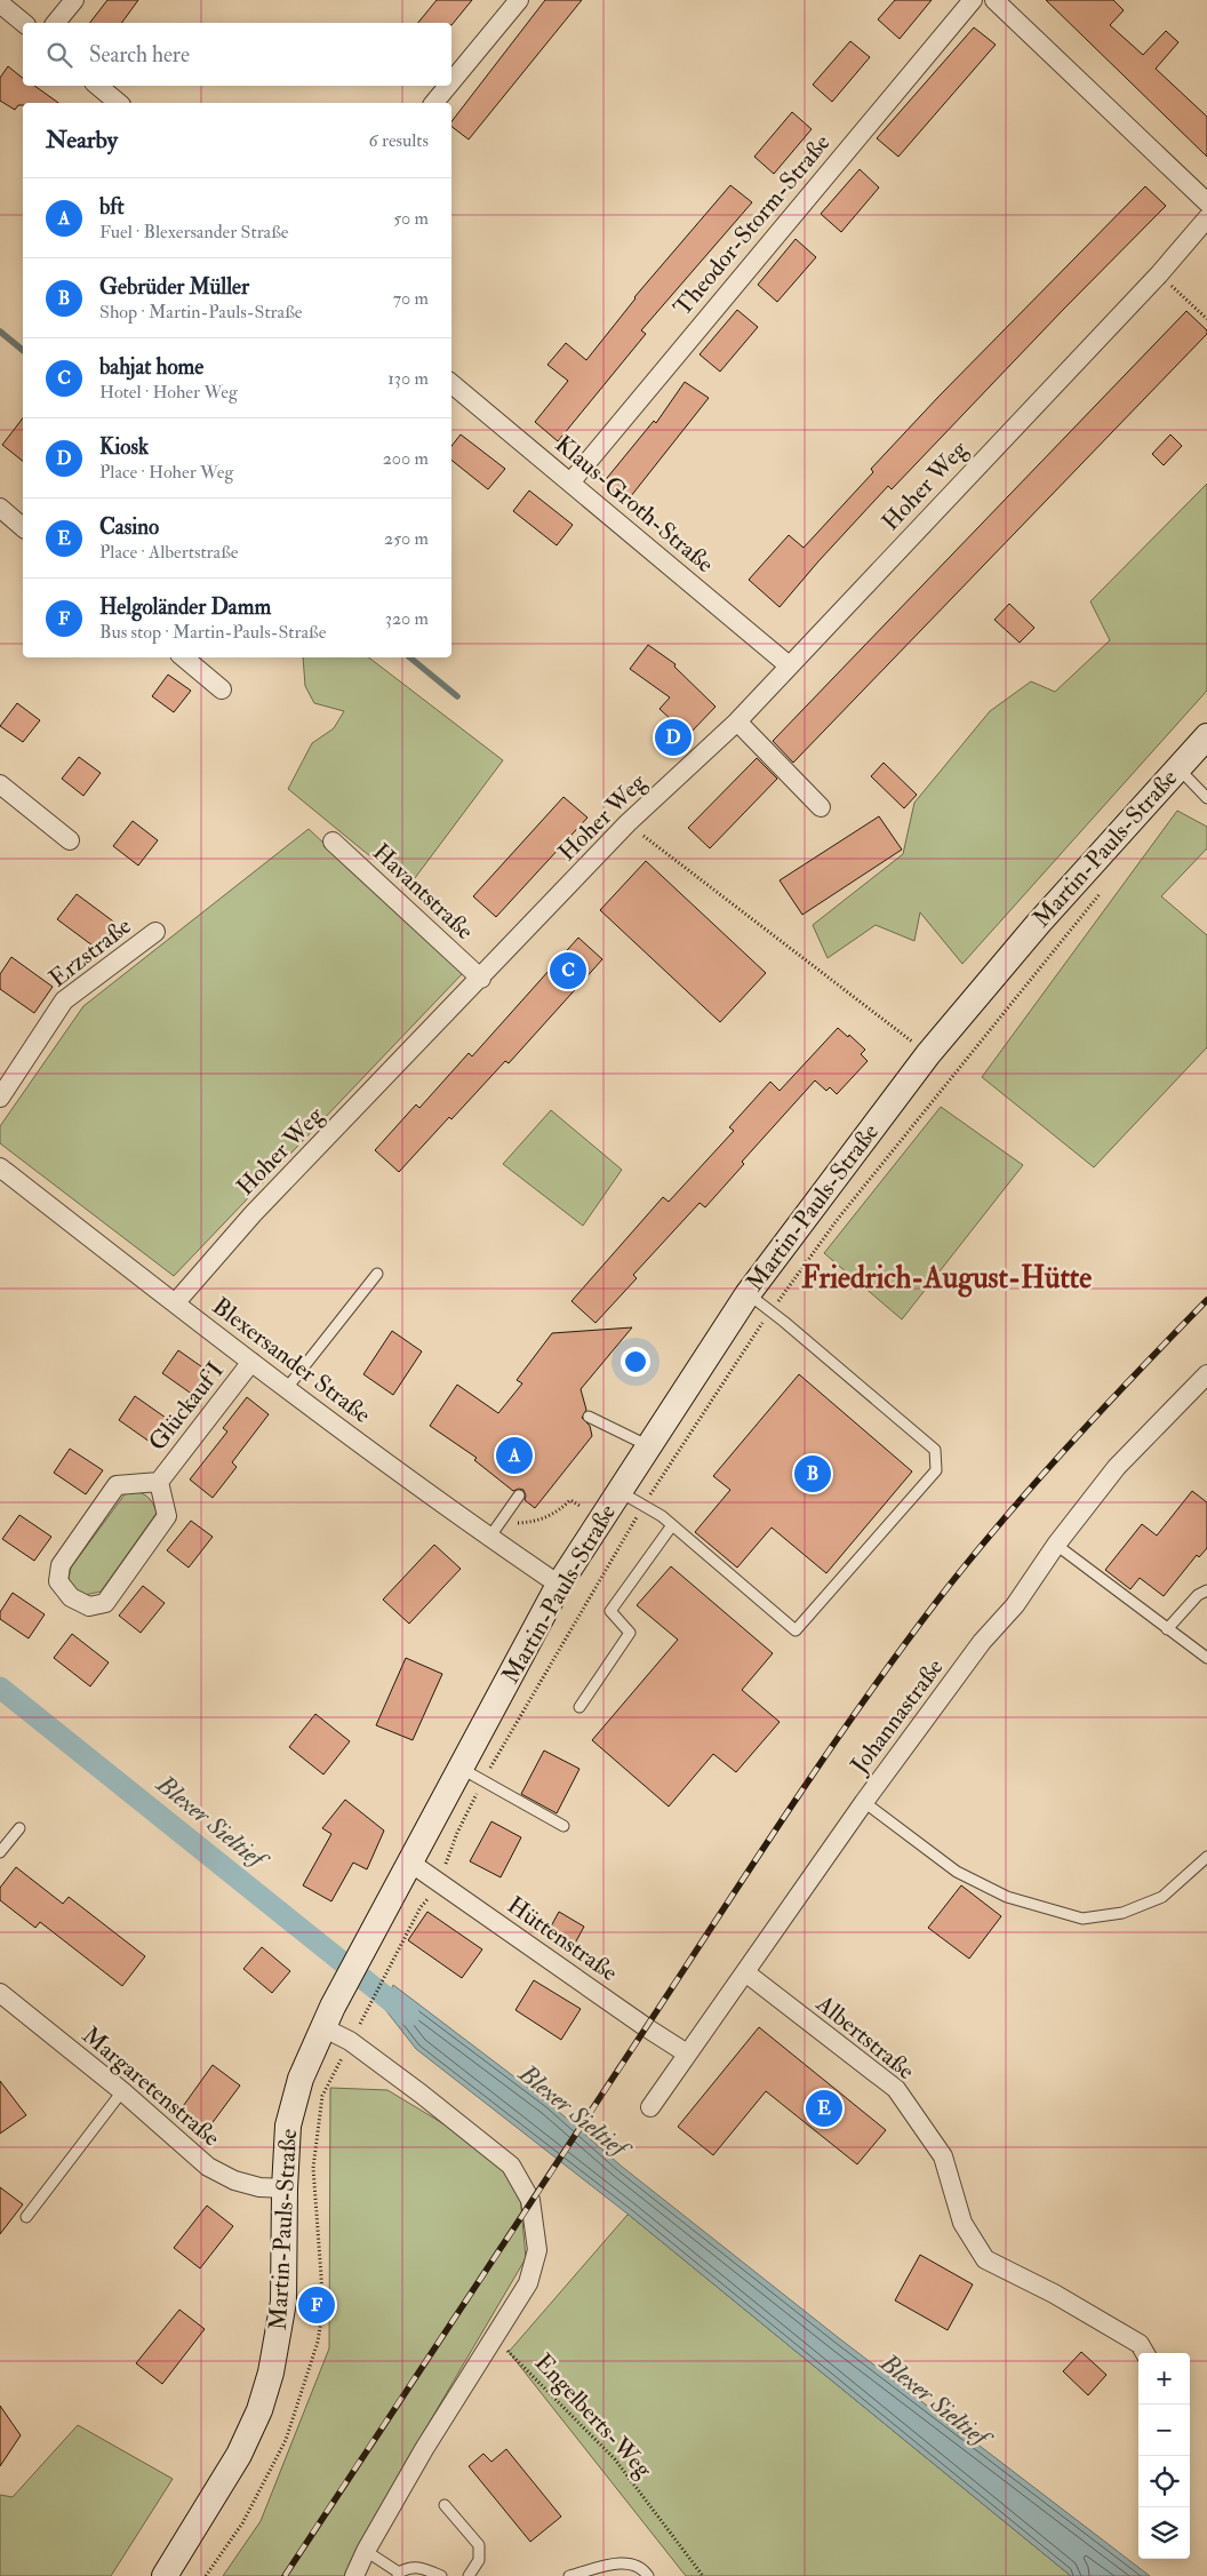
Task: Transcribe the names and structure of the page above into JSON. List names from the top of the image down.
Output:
{
  "streets": {
    "street": [
      "Theodor-Storm-Straße",
      "Hoher Weg",
      "Klaus-Groth-Straße",
      "Martin-Pauls-Straße",
      "Havantstraße",
      "Erzstraße",
      "Blexersander Straße",
      "Glückauf I",
      "Johannastraße",
      "Hüttenstraße",
      "Albertstraße",
      "Margaretenstraße"
    ],
    "path": ["Engelberts-Weg"]
  },
  "crossings": [
    ["Theodor-Storm-Straße", "Klaus-Groth-Straße"],
    ["Hoher Weg", "Klaus-Groth-Straße"],
    ["Hoher Weg", "Havantstraße"],
    ["Hoher Weg", "Blexersander Straße"],
    ["Martin-Pauls-Straße", "Blexersander Straße"],
    ["Martin-Pauls-Straße", "Hüttenstraße"],
    ["Martin-Pauls-Straße", "Margaretenstraße"],
    ["Blexersander Straße", "Glückauf I"],
    ["Johannastraße", "Hüttenstraße"],
    ["Johannastraße", "Albertstraße"]
  ],
  "districts": ["Friedrich-August-Hütte"],
  "water": ["Blexer Sieltief"],
  "page": {
    "search": "Search here",
    "heading": ["Nearby", "6 results"],
    "list": [
      {
        "mark": "A",
        "name": "bft",
        "note": "Fuel · Blexersander Straße",
        "value": "50 m"
      },
      {
        "mark": "B",
        "name": "Gebrüder Müller",
        "note": "Shop · Martin-Pauls-Straße",
        "value": "70 m"
      },
      {
        "mark": "C",
        "name": "bahjat home",
        "note": "Hotel · Hoher Weg",
        "value": "130 m"
      },
      {
        "mark": "D",
        "name": "Kiosk",
        "note": "Place · Hoher Weg",
        "value": "200 m"
      },
      {
        "mark": "E",
        "name": "Casino",
        "note": "Place · Albertstraße",
        "value": "250 m"
      },
      {
        "mark": "F",
        "name": "Helgoländer Damm",
        "note": "Bus stop · Martin-Pauls-Straße",
        "value": "320 m"
      }
    ],
    "pins": [
      "D",
      "C",
      "A",
      "B",
      "E",
      "F"
    ],
    "map_buttons": ["+", "−"]
  }
}
